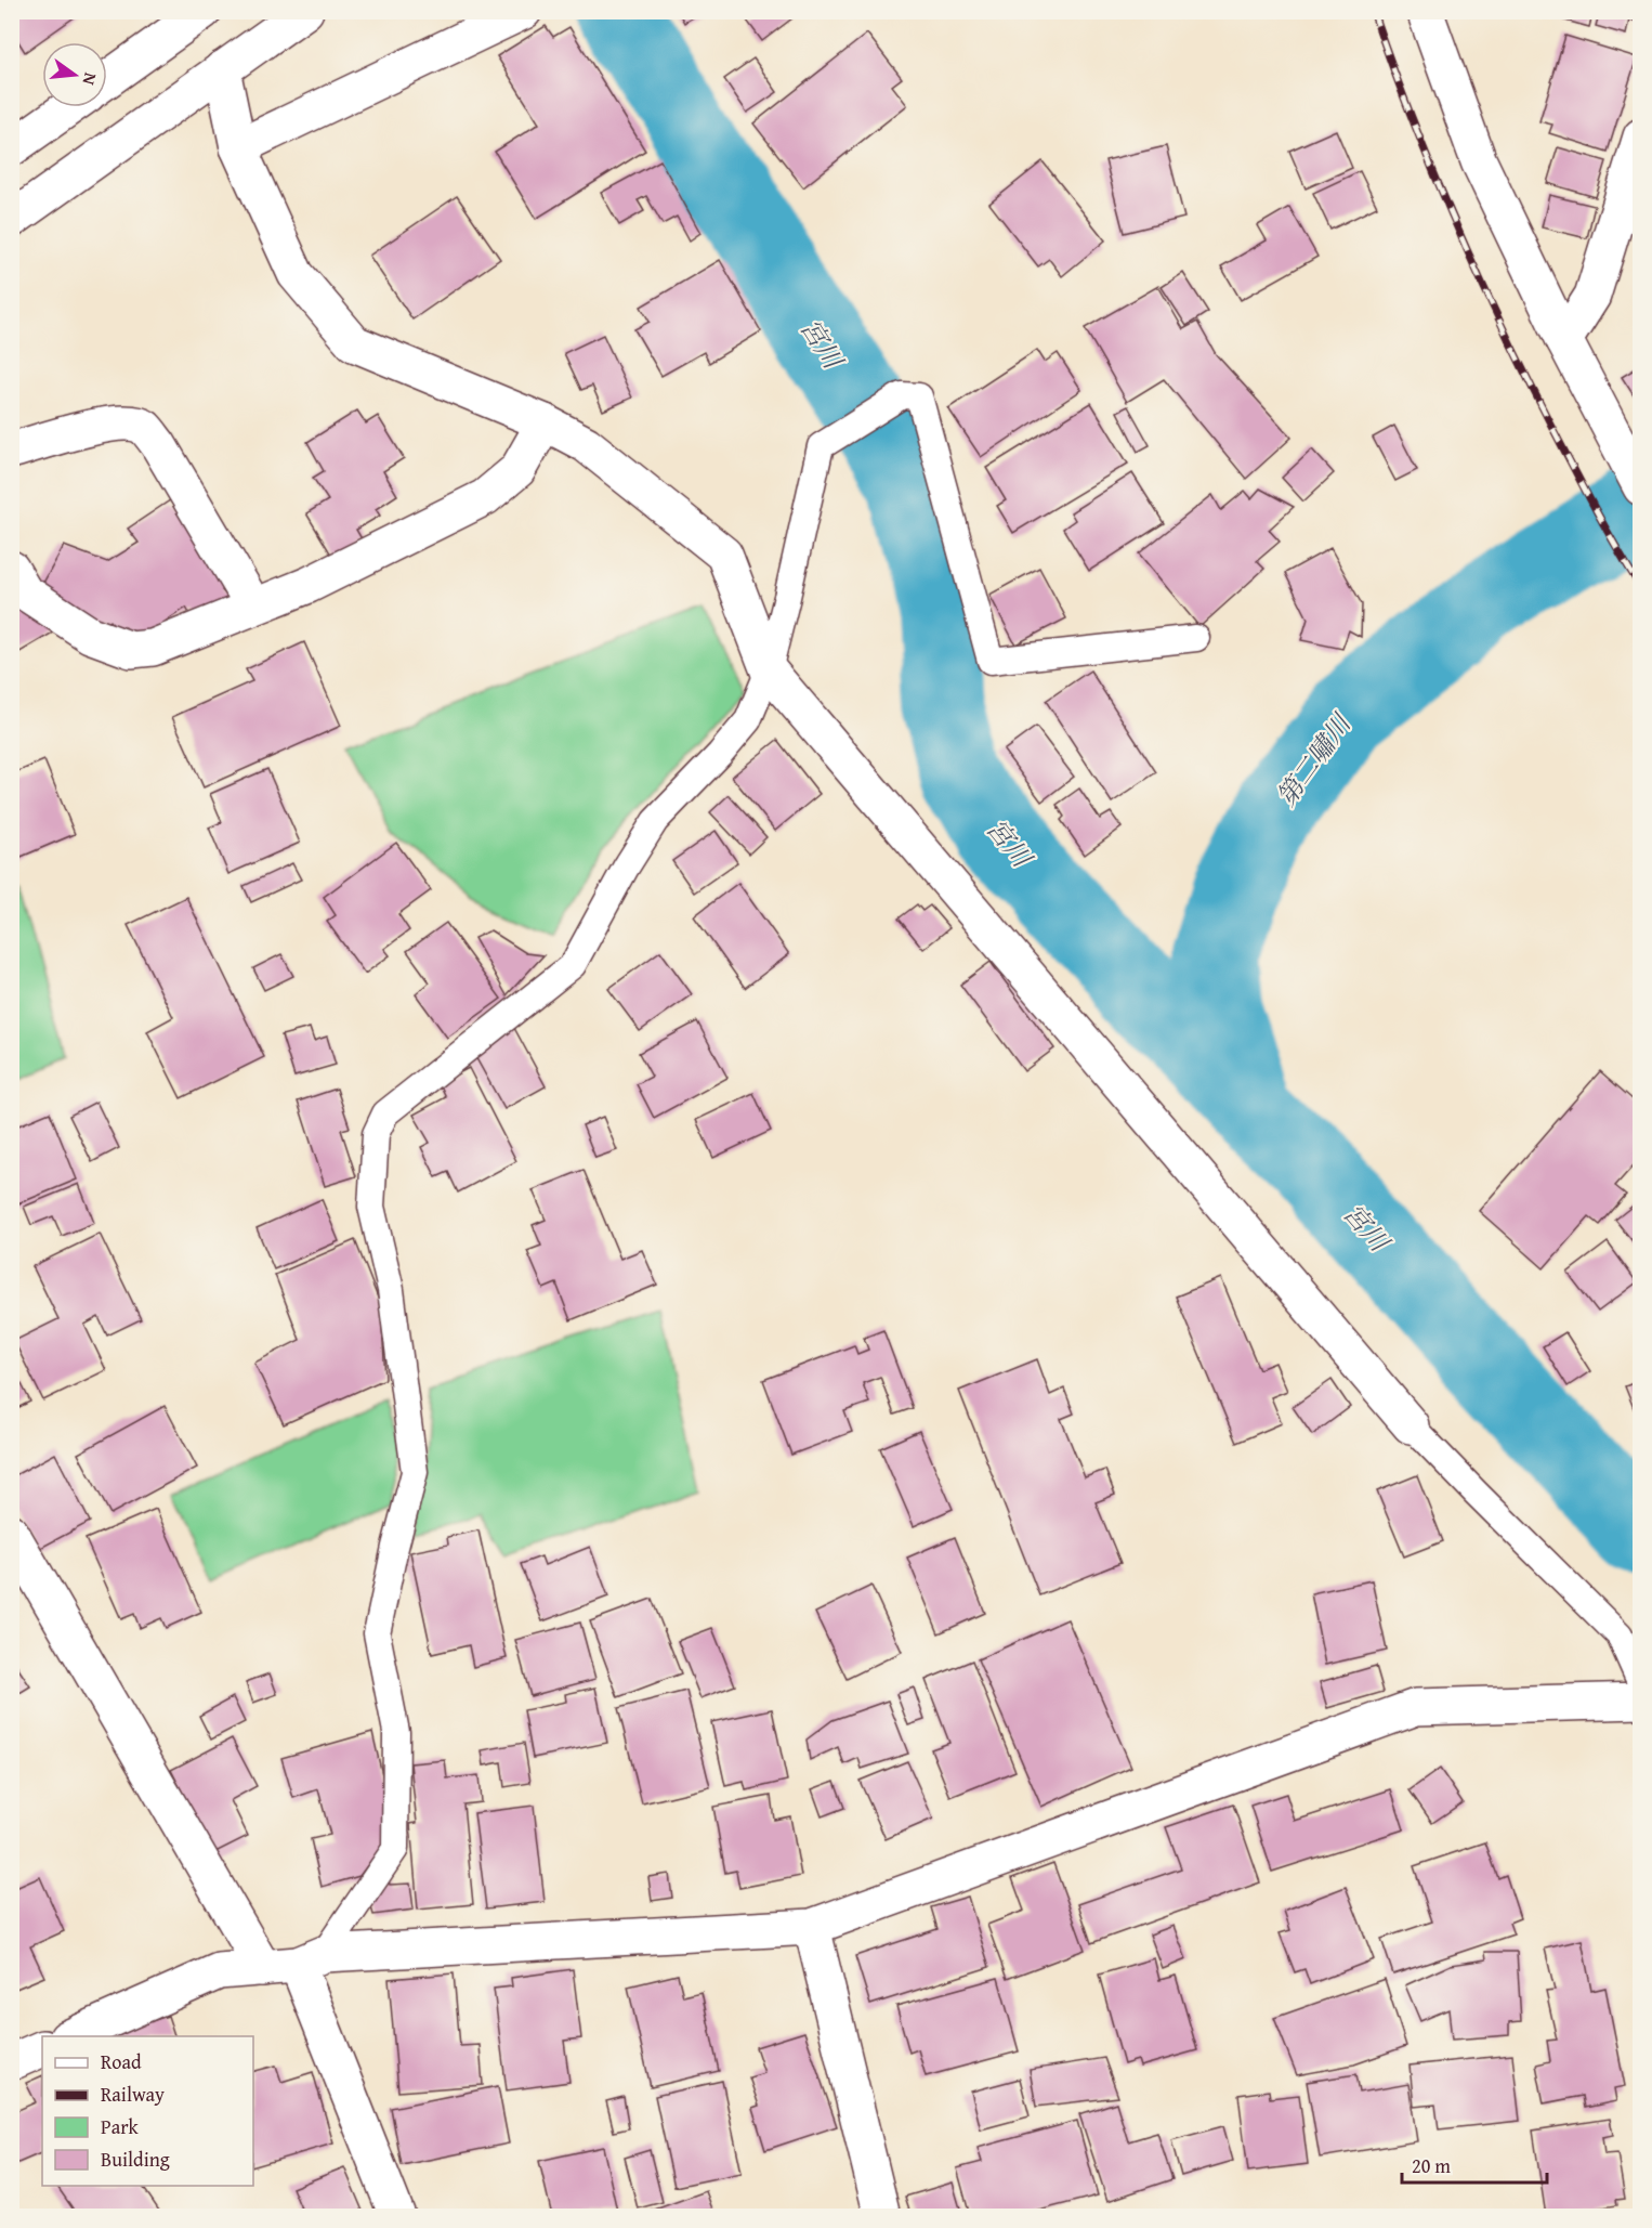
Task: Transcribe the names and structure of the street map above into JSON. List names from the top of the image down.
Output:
{
  "water": ["宮川", "第二嘯川"],
  "legend": [
    "Road",
    "Railway",
    "Park",
    "Building"
  ],
  "scale_bar": "20 m",
  "north": "right"
}
